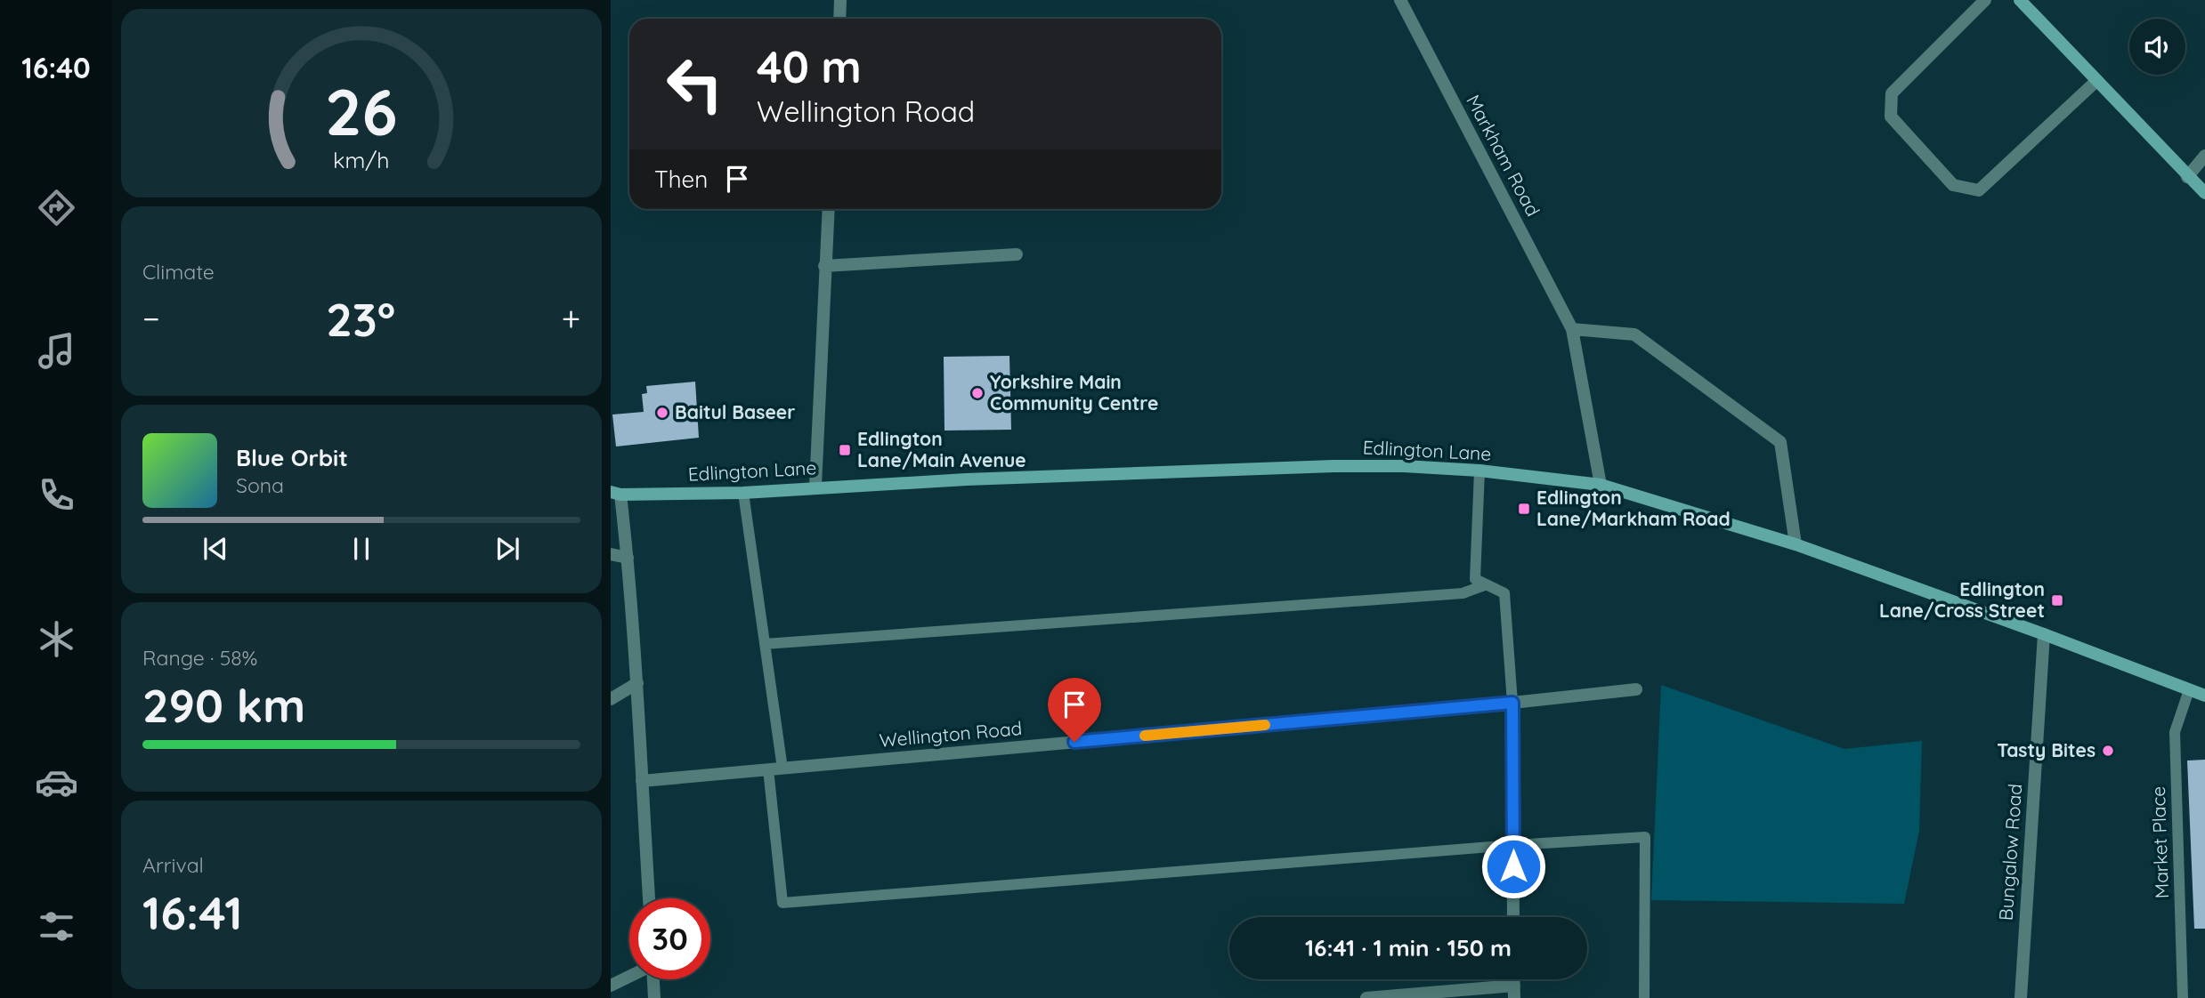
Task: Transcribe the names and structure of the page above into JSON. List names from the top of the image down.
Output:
{
  "streets": {
    "main road": ["Edlington Lane"],
    "street": ["Markham Road", "Wellington Road", "Bungalow Road"],
    "lane": ["Market Place"]
  },
  "crossings": [
    ["Markham Road", "Edlington Lane"],
    ["Edlington Lane", "Market Place"],
    ["Edlington Lane", "Bungalow Road"]
  ],
  "places": {
    "other": ["Yorkshire Main Community Centre", "Baitul Baseer", "Tasty Bites"],
    "transit": ["Edlington Lane/Main Avenue", "Edlington Lane/Markham Road", "Edlington Lane/Cross Street"]
  },
  "page": {
    "tabs": "16:40",
    "turn": ["40 m", "Wellington Road"],
    "then": "Then",
    "tile": [
      "Climate",
      ["Range · 58%", "290 km"],
      ["Arrival", "16:41"]
    ],
    "heat": ["−", "23°", "+"],
    "song": ["Blue Orbit", "Sona"],
    "limit": "30",
    "trip": "16:41 · 1 min · 150 m",
    "gauge": ["26", "km/h"]
  }
}
